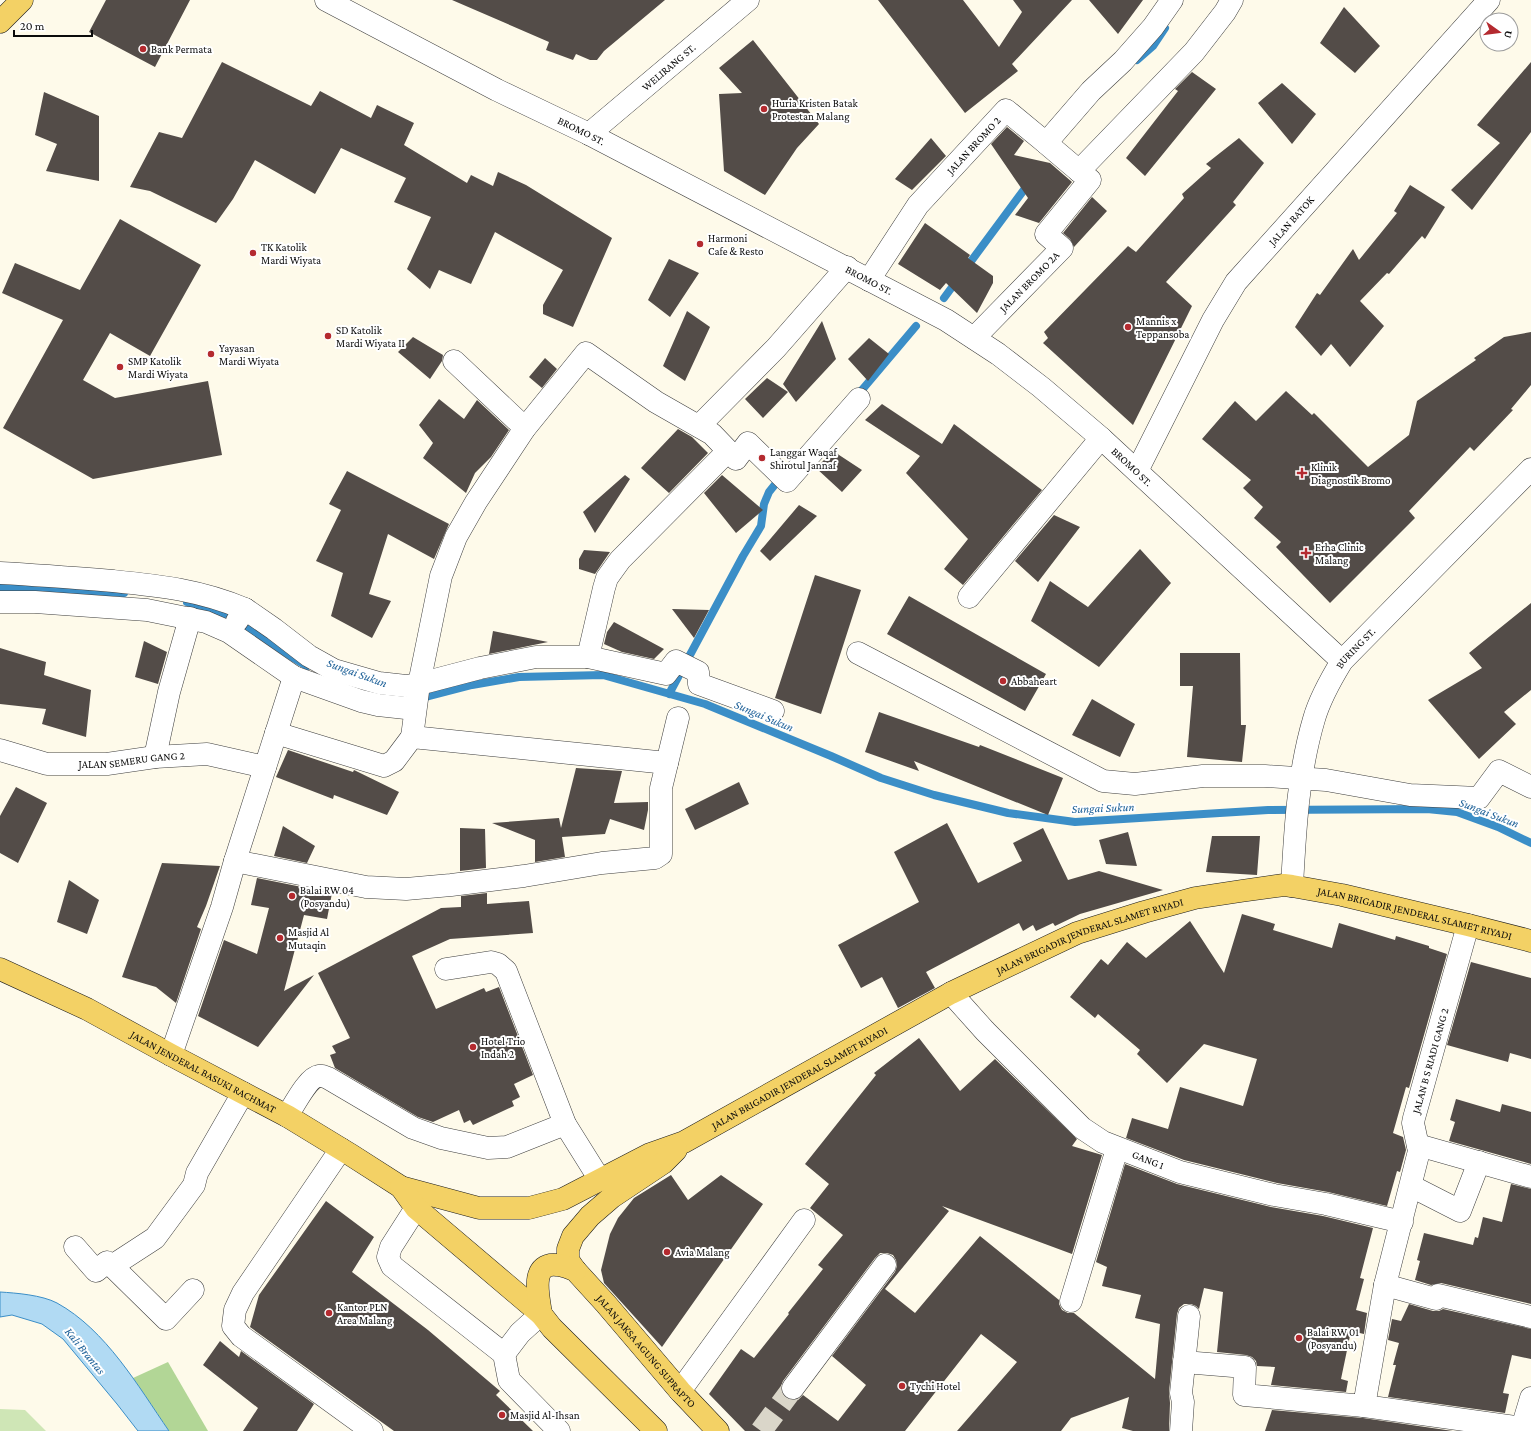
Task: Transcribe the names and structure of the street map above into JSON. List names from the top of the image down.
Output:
{
  "streets": {
    "main road": ["JALAN BRIGADIR JENDERAL SLAMET RIYADI", "JALAN JENDERAL BASUKI RACHMAT", "JALAN JAKSA AGUNG SUPRAPTO"],
    "street": [
      "WELIRANG ST.",
      "BROMO ST.",
      "JALAN BROMO 2",
      "JALAN BATOK",
      "JALAN BROMO 2A",
      "BURING ST.",
      "JALAN SEMERU GANG 2",
      "JALAN B S RIADI GANG 2",
      "GANG 1"
    ]
  },
  "crossings": [
    ["WELIRANG ST.", "BROMO ST."],
    ["BROMO ST.", "JALAN BROMO 2"],
    ["BROMO ST.", "JALAN BATOK"],
    ["BROMO ST.", "JALAN BROMO 2A"],
    ["BROMO ST.", "BURING ST."],
    ["BURING ST.", "JALAN BRIGADIR JENDERAL SLAMET RIYADI"],
    ["JALAN BRIGADIR JENDERAL SLAMET RIYADI", "JALAN B S RIADI GANG 2"],
    ["JALAN BRIGADIR JENDERAL SLAMET RIYADI", "JALAN JENDERAL BASUKI RACHMAT"],
    ["JALAN BRIGADIR JENDERAL SLAMET RIYADI", "GANG 1"],
    ["JALAN BRIGADIR JENDERAL SLAMET RIYADI", "JALAN JAKSA AGUNG SUPRAPTO"],
    ["JALAN B S RIADI GANG 2", "GANG 1"]
  ],
  "water": ["Sungai Sukun", "Kali Brantas"],
  "places": {
    "other": [
      "Bank Permata",
      "Huria Kristen Batak Protestan Malang",
      "Harmoni Cafe & Resto",
      "TK Katolik Mardi Wiyata",
      "Mannis x Teppansoba",
      "SD Katolik Mardi Wiyata II",
      "Yayasan Mardi Wiyata",
      "SMP Katolik Mardi Wiyata",
      "Langgar Waqaf Shirotul Jannaf",
      "Abbaheart",
      "Balai RW 04 (Posyandu)",
      "Masjid Al Mutaqin",
      "Hotel Trio Indah 2",
      "Avia Malang",
      "Kantor PLN Area Malang",
      "Balai RW 01 (Posyandu)",
      "Tychi Hotel",
      "Masjid Al-Ihsan"
    ],
    "health": ["Klinik Diagnostik Bromo", "Erha Clinic Malang"]
  },
  "scale_bar": "20 m",
  "north": "right"
}
